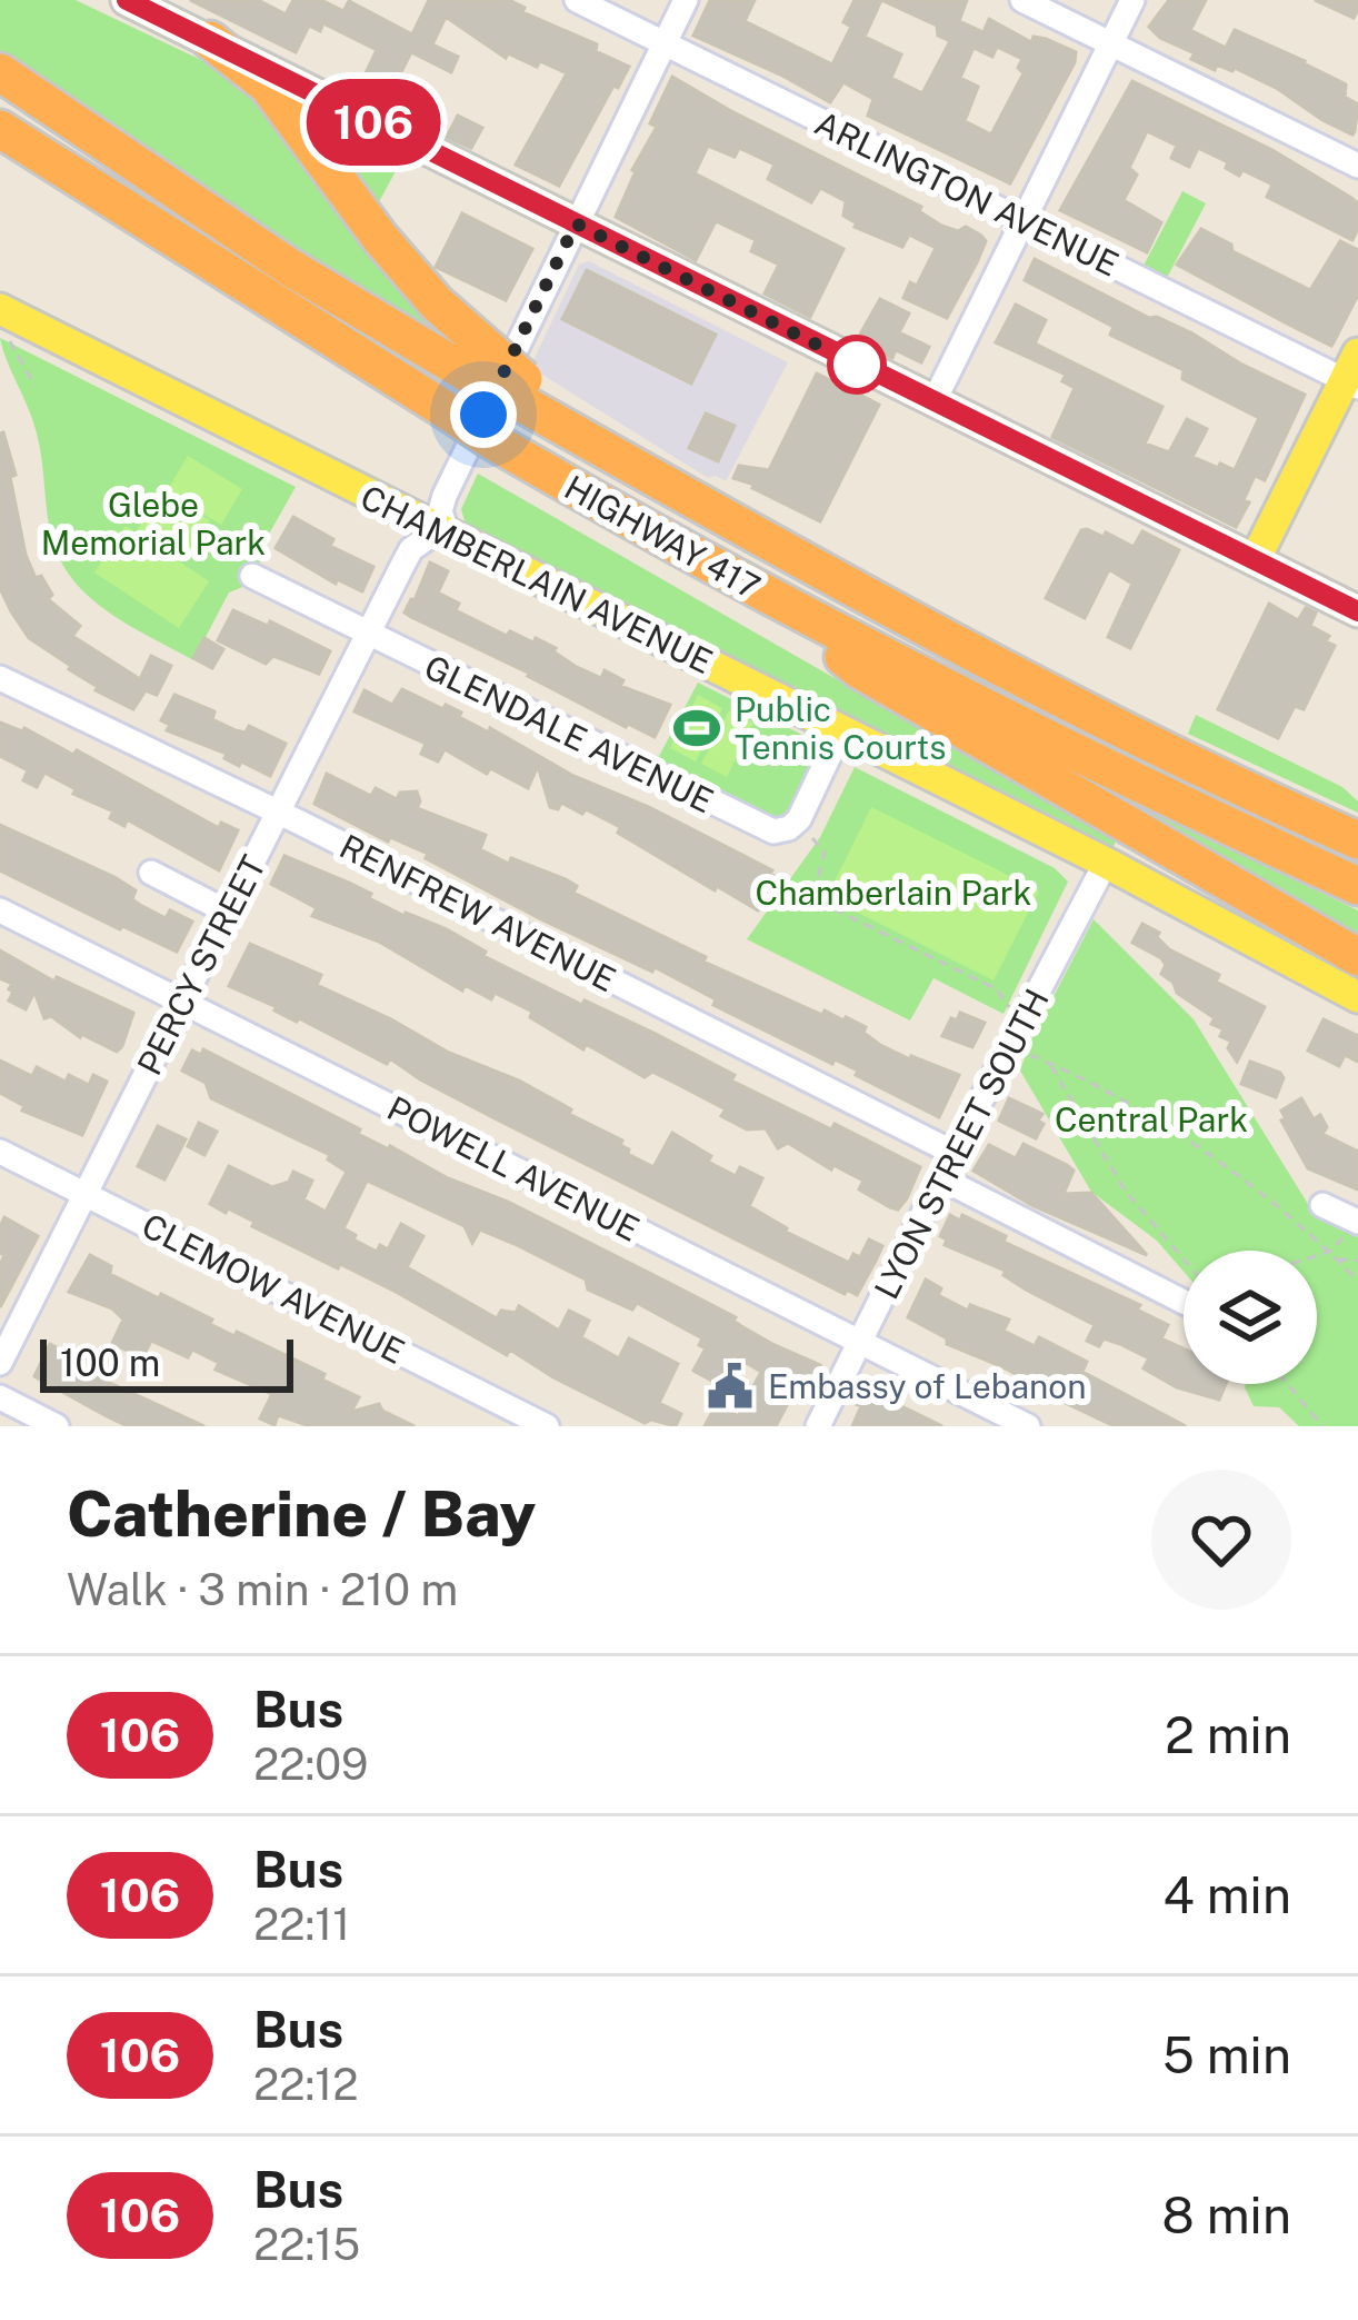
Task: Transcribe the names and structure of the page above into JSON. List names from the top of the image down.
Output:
{
  "streets": {
    "highway": ["HIGHWAY 417"],
    "main road": ["CHAMBERLAIN AVENUE"],
    "street": [
      "ARLINGTON AVENUE",
      "GLENDALE AVENUE",
      "RENFREW AVENUE",
      "PERCY STREET",
      "LYON STREET SOUTH",
      "POWELL AVENUE",
      "CLEMOW AVENUE"
    ]
  },
  "crossings": [
    ["ARLINGTON AVENUE", "PERCY STREET"],
    ["CHAMBERLAIN AVENUE", "PERCY STREET"],
    ["CHAMBERLAIN AVENUE", "LYON STREET SOUTH"],
    ["GLENDALE AVENUE", "PERCY STREET"],
    ["RENFREW AVENUE", "PERCY STREET"],
    ["RENFREW AVENUE", "LYON STREET SOUTH"],
    ["PERCY STREET", "POWELL AVENUE"],
    ["PERCY STREET", "CLEMOW AVENUE"],
    ["LYON STREET SOUTH", "POWELL AVENUE"]
  ],
  "parks": ["Glebe Memorial Park", "Chamberlain Park", "Central Park"],
  "places": {
    "sports": ["Public Tennis Courts"],
    "public building": ["Embassy of Lebanon"]
  },
  "lines": ["bus line 106"],
  "scale_bar": "100 m",
  "page": {
    "on_map": "106",
    "scale": "100 m",
    "heading": ["Catherine / Bay", "Walk · 3 min · 210 m"],
    "list": [
      {
        "mark": "106",
        "name": "Bus",
        "note": "22:09",
        "value": "2 min"
      },
      {
        "mark": "106",
        "name": "Bus",
        "note": "22:11",
        "value": "4 min"
      },
      {
        "mark": "106",
        "name": "Bus",
        "note": "22:12",
        "value": "5 min"
      },
      {
        "mark": "106",
        "name": "Bus",
        "note": "22:15",
        "value": "8 min"
      }
    ]
  }
}
